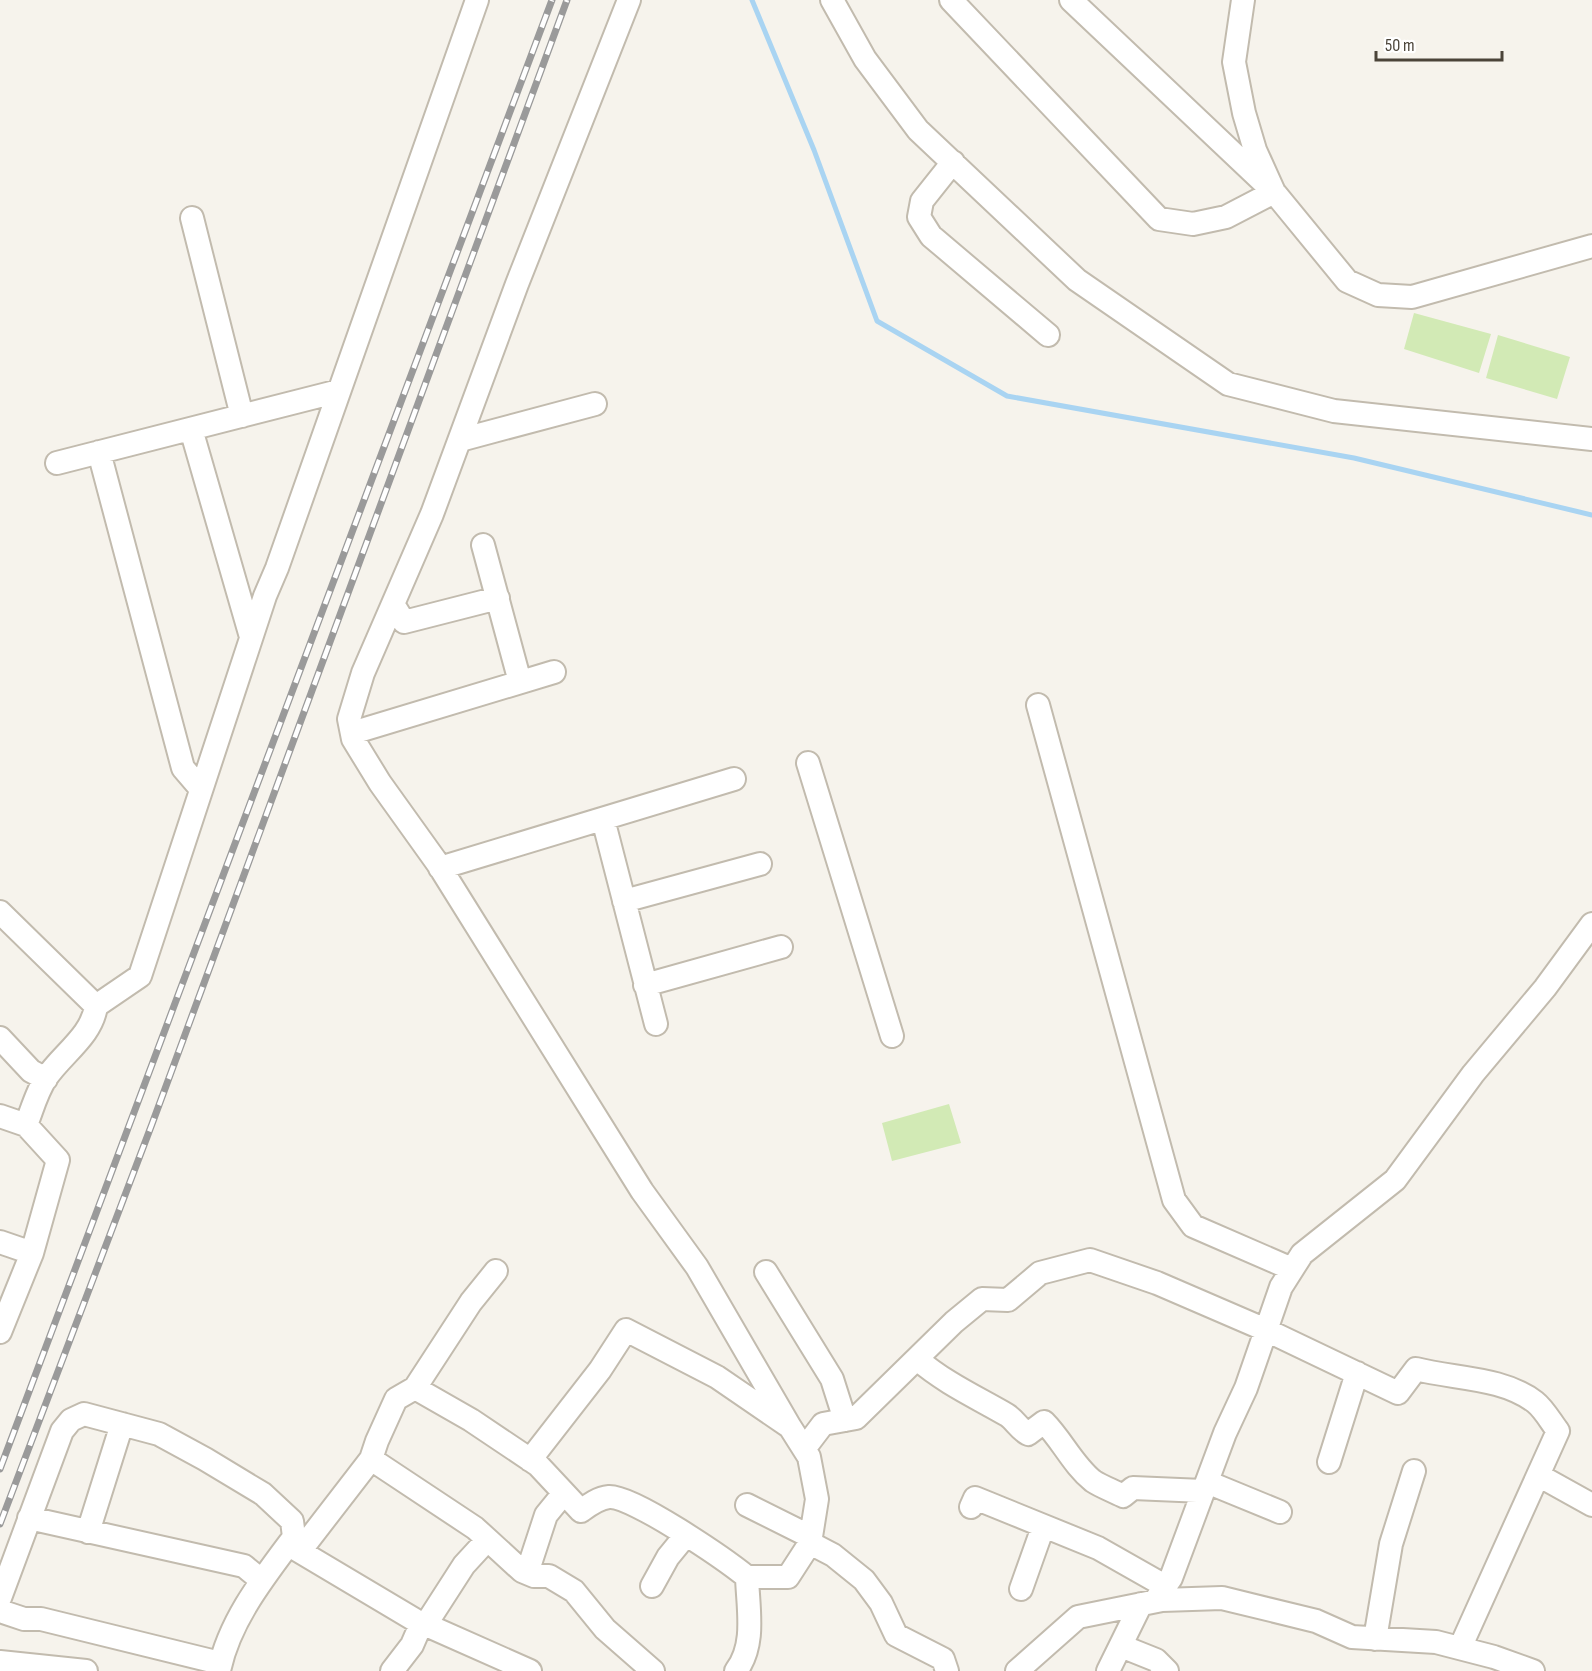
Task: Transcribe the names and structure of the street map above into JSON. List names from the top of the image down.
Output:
{
  "scale_bar": "50 m"
}
